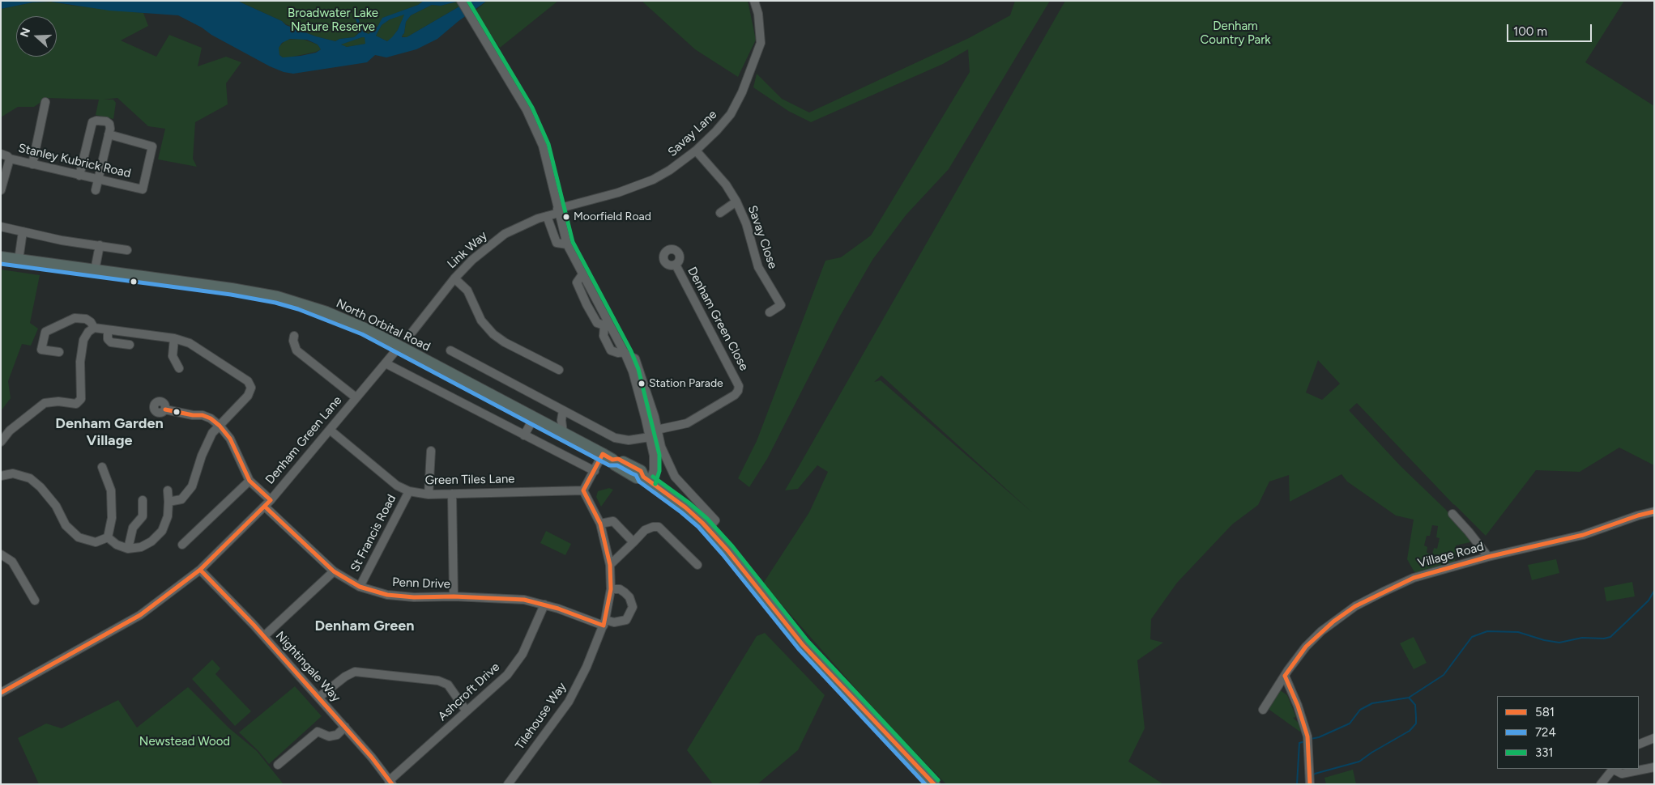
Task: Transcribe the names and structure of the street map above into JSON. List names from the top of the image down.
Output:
{
  "streets": {
    "main road": ["North Orbital Road"],
    "street": [
      "Savay Lane",
      "Stanley Kubrick Road",
      "Savay Close",
      "Link Way",
      "Denham Green Close",
      "Denham Green Lane",
      "Green Tiles Lane",
      "St Francis Road",
      "Village Road",
      "Penn Drive",
      "Nightingale Way",
      "Ashcroft Drive",
      "Tilehouse Way"
    ]
  },
  "crossings": [
    ["Savay Lane", "Savay Close"],
    ["Savay Lane", "Link Way"],
    ["North Orbital Road", "Denham Green Lane"],
    ["Denham Green Lane", "Green Tiles Lane"],
    ["Denham Green Lane", "Penn Drive"],
    ["Denham Green Lane", "Nightingale Way"],
    ["Green Tiles Lane", "St Francis Road"],
    ["Green Tiles Lane", "Tilehouse Way"],
    ["St Francis Road", "Penn Drive"],
    ["Penn Drive", "Ashcroft Drive"],
    ["Penn Drive", "Tilehouse Way"],
    ["Nightingale Way", "Ashcroft Drive"]
  ],
  "districts": ["Denham Garden Village", "Denham Green"],
  "parks": ["Broadwater Lake Nature Reserve", "Denham Country Park", "Newstead Wood"],
  "places": ["Moorfield Road", "Station Parade"],
  "lines": ["transit line 331", "transit line 724", "transit line 581"],
  "legend": ["581", "724", "331"],
  "scale_bar": "100 m",
  "north": "left"
}
